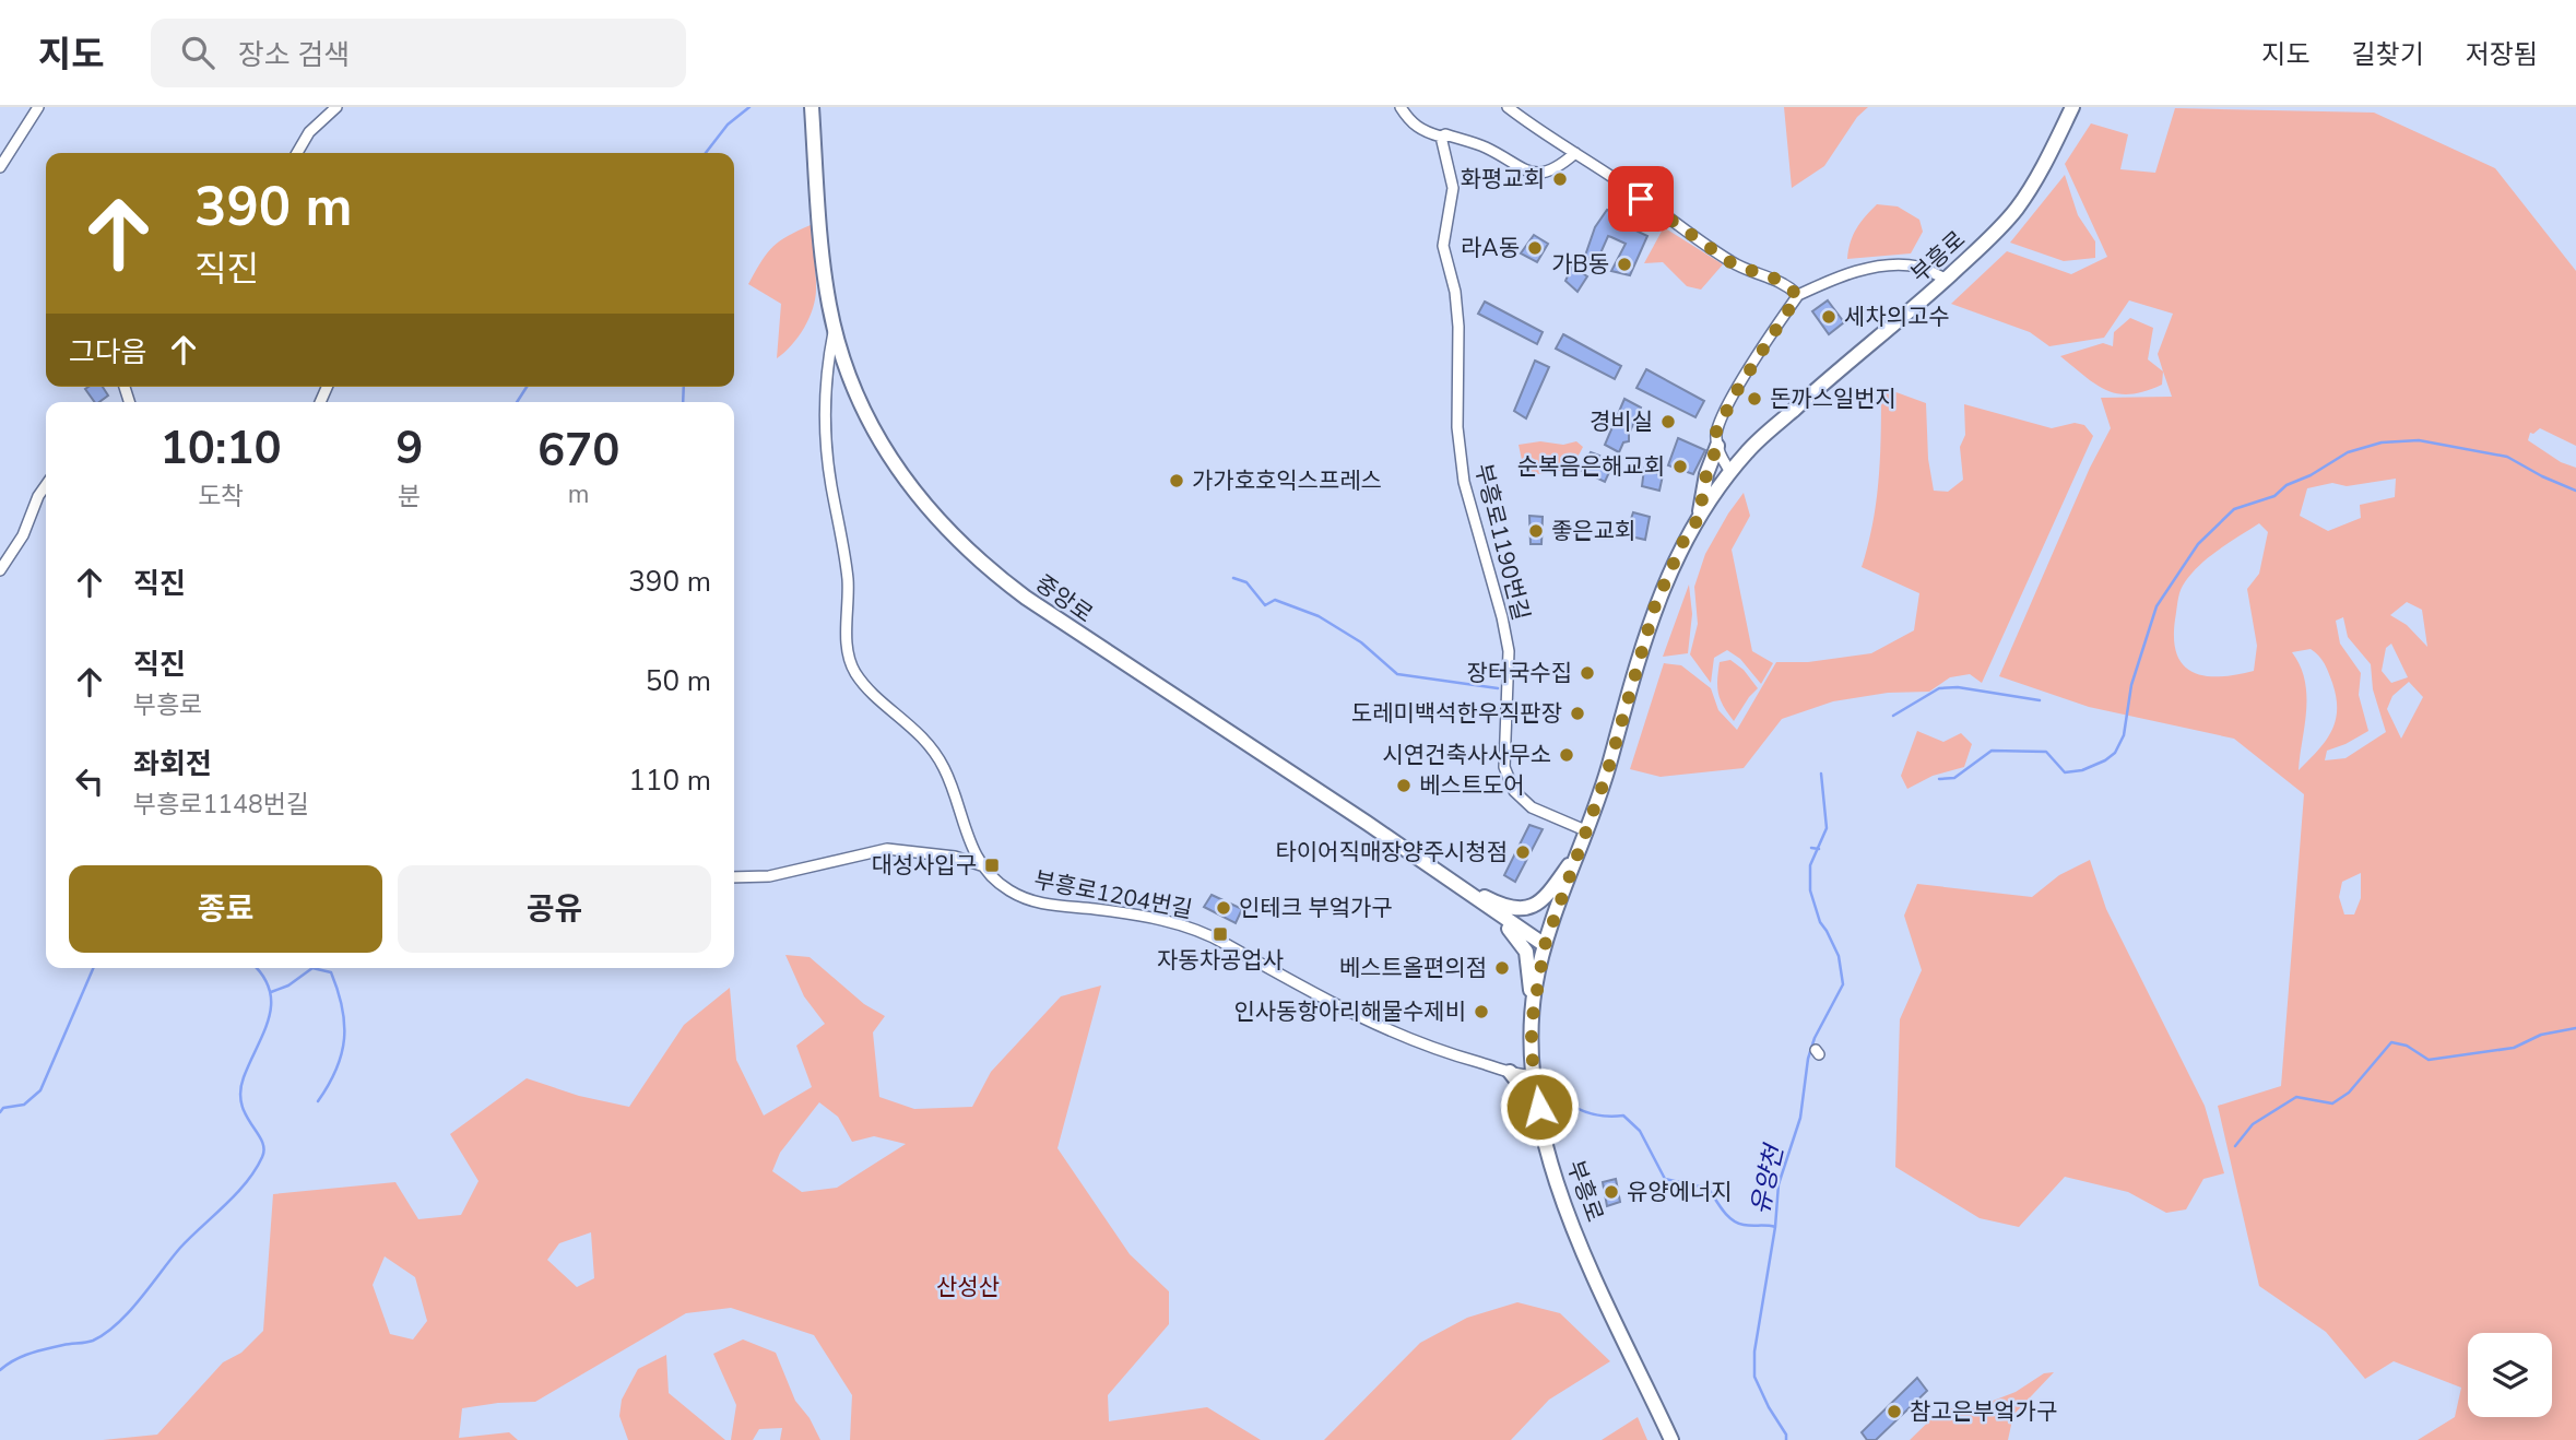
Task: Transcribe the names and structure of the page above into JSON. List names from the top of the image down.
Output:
{
  "streets": {
    "main road": ["부흥로", "중앙로"],
    "street": ["부흥로1190번길", "부흥로1204번길"]
  },
  "crossings": [
    ["부흥로", "부흥로1190번길"],
    ["부흥로", "중앙로"],
    ["부흥로", "부흥로1204번길"],
    ["중앙로", "부흥로1204번길"]
  ],
  "water": ["유양천"],
  "parks": ["산성산"],
  "places": {
    "other": [
      "화평교회",
      "라A동",
      "가B동",
      "세차의고수",
      "돈까스일번지",
      "경비실",
      "순복음은해교회",
      "가가호호익스프레스",
      "좋은교회",
      "장터국수집",
      "도레미백석한우직판장",
      "시연건축사사무소",
      "베스트도어",
      "타이어직매장양주시청점",
      "인테크 부엌가구",
      "베스트올편의점",
      "인사동항아리해물수제비",
      "유양에너지",
      "참고은부엌가구"
    ],
    "transit": ["대성사입구", "자동차공업사"]
  },
  "page": {
    "header": "지도",
    "search": "장소 검색",
    "nav": ["지도", "길찾기", "저장됨"],
    "turn": ["390 m", "직진"],
    "then": "그다음",
    "eta": [
      "10:10",
      "도착",
      "9",
      "분",
      "670",
      "m"
    ],
    "list": [
      {
        "name": "직진",
        "value": "390 m"
      },
      {
        "name": "직진",
        "note": "부흥로",
        "value": "50 m"
      },
      {
        "name": "좌회전",
        "note": "부흥로1148번길",
        "value": "110 m"
      }
    ],
    "buttons": ["종료", "공유"]
  }
}
